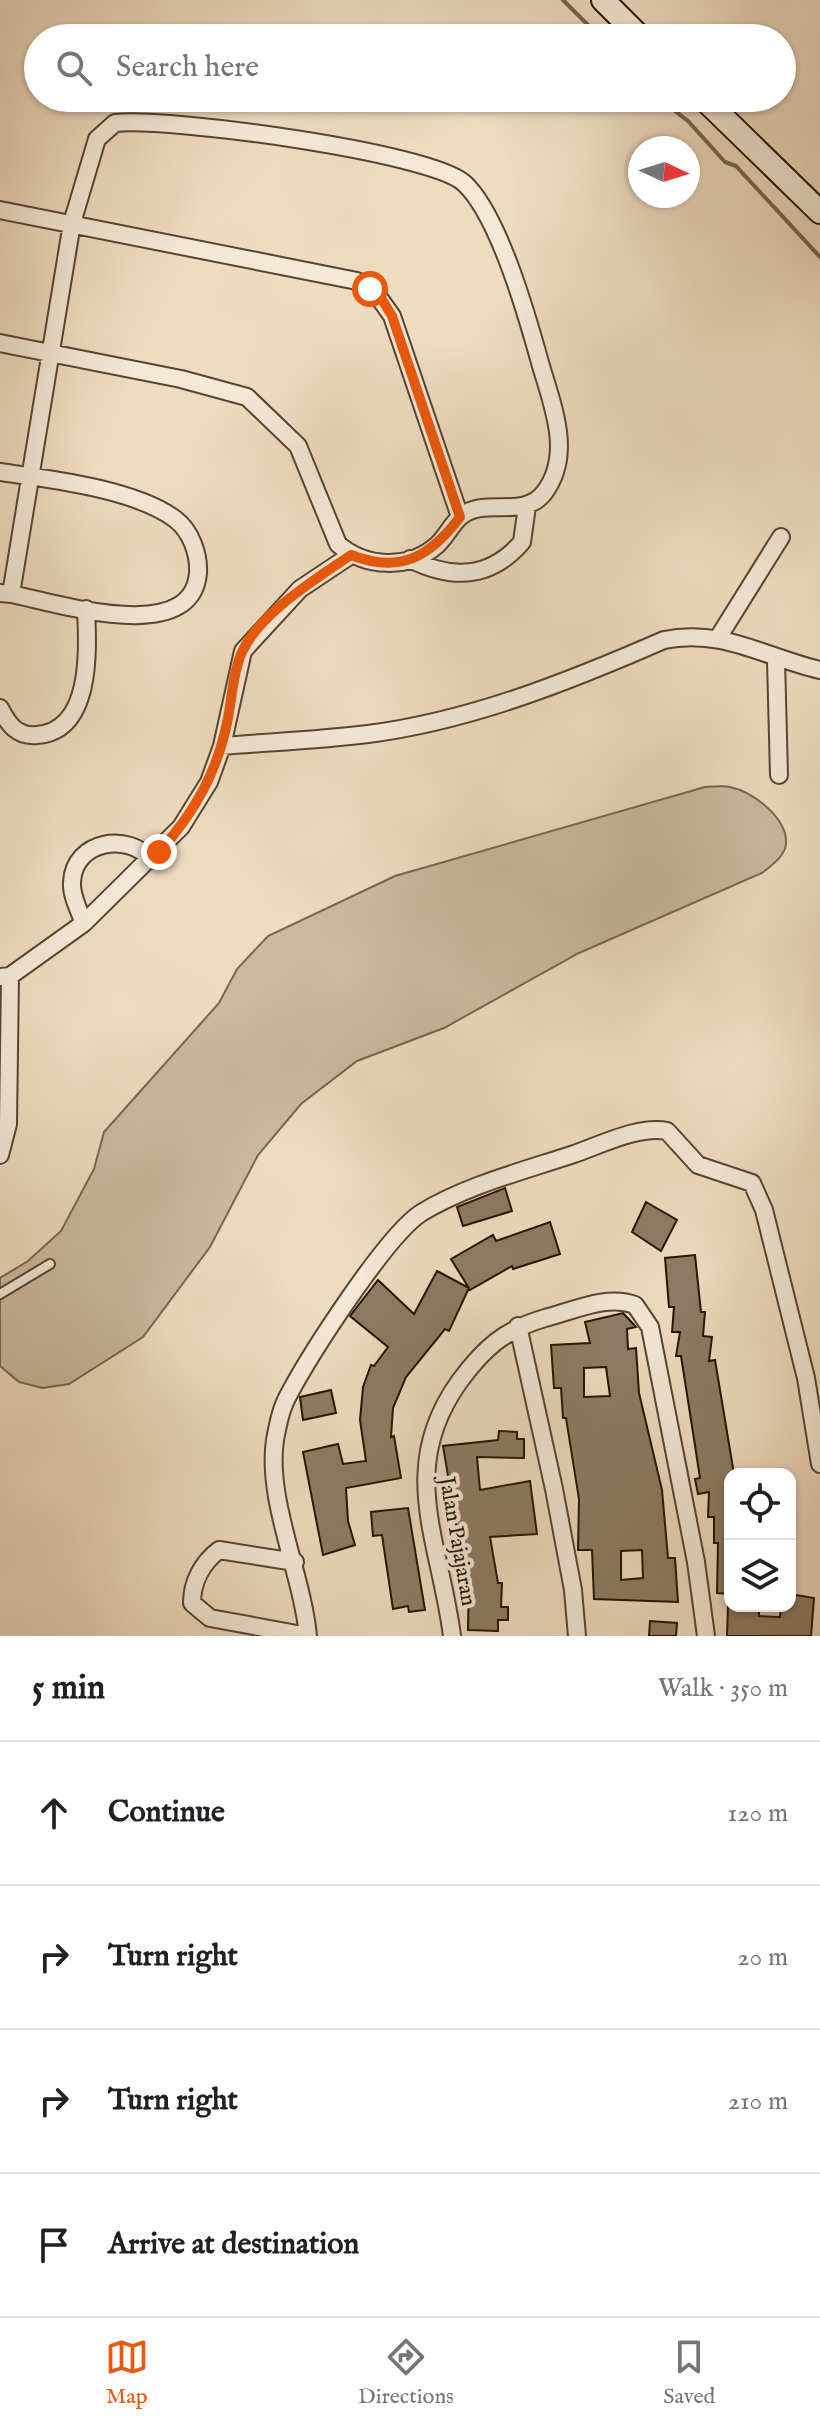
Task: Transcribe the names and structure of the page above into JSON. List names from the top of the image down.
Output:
{
  "streets": {
    "street": ["Jalan Pajajaran"]
  },
  "north": "right",
  "page": {
    "search": "Search here",
    "heading": ["5 min", "Walk · 350 m"],
    "list": [
      ["Continue", "120 m"],
      ["Turn right", "20 m"],
      ["Turn right", "210 m"],
      "Arrive at destination"
    ],
    "nav": ["Map", "Directions", "Saved"]
  }
}
